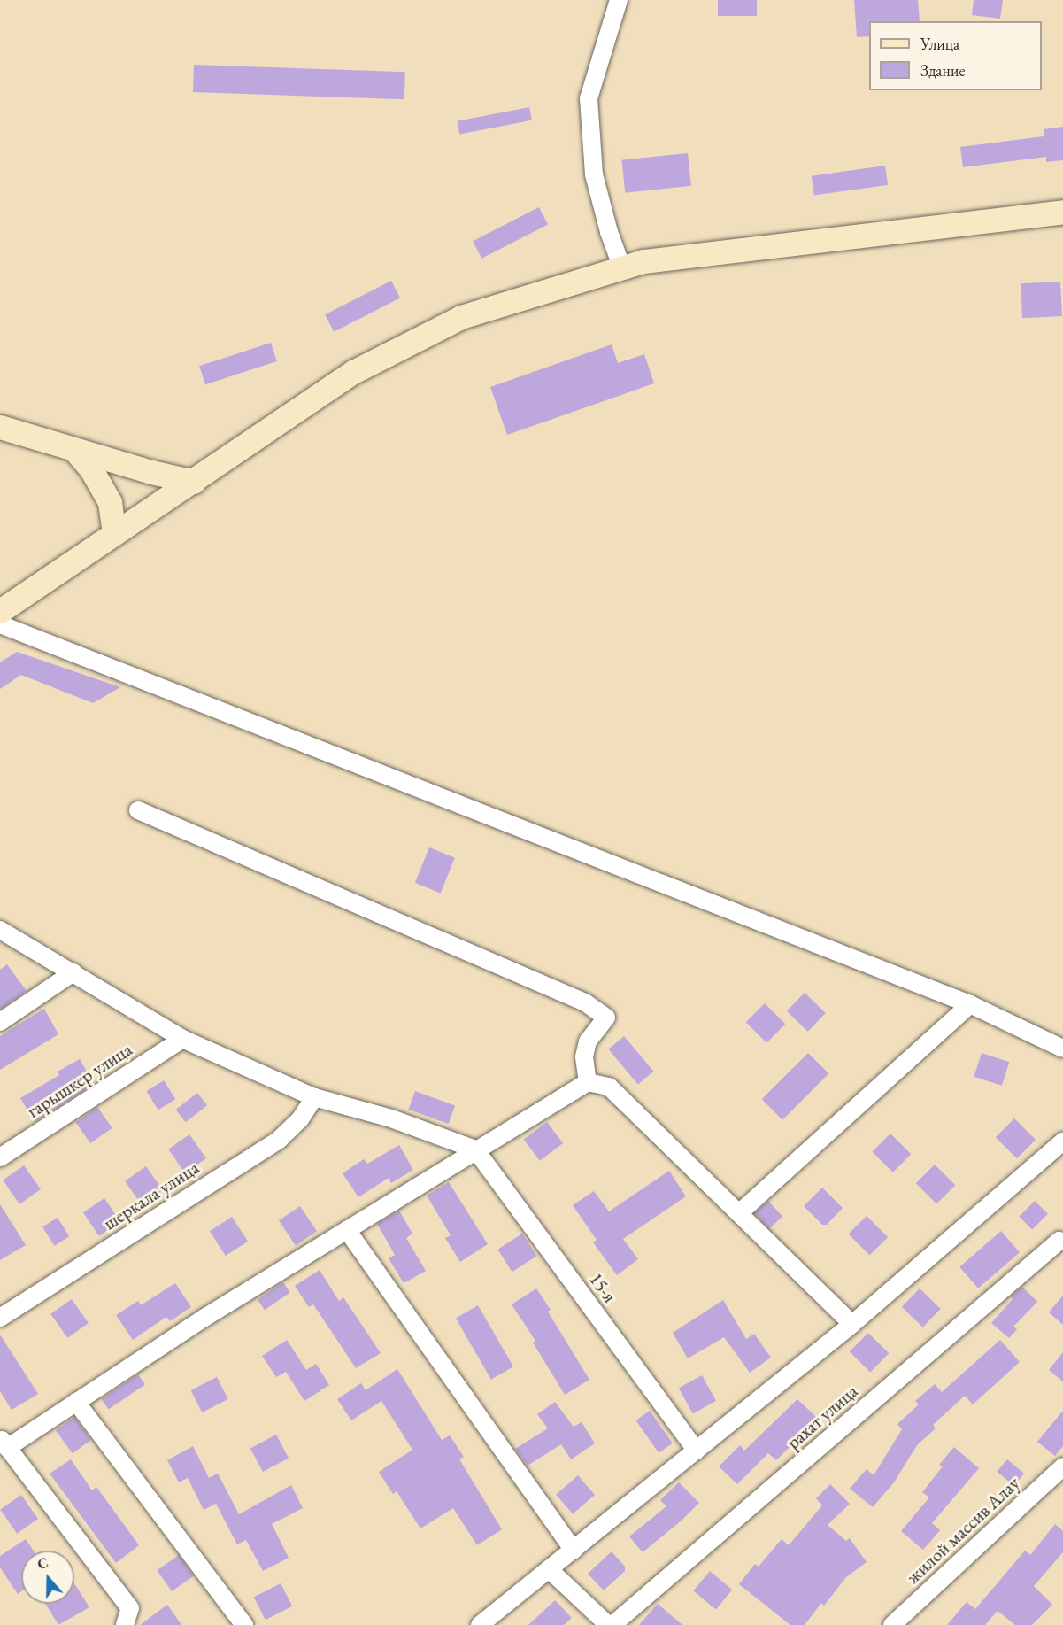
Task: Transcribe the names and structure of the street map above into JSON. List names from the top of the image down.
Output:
{
  "streets": {
    "street": [
      "гарышкер улица",
      "шеркала улица",
      "15-я",
      "рахат улица",
      "жилой массив Алау"
    ]
  },
  "legend": ["Улица", "Здание"],
  "north": "top"
}
